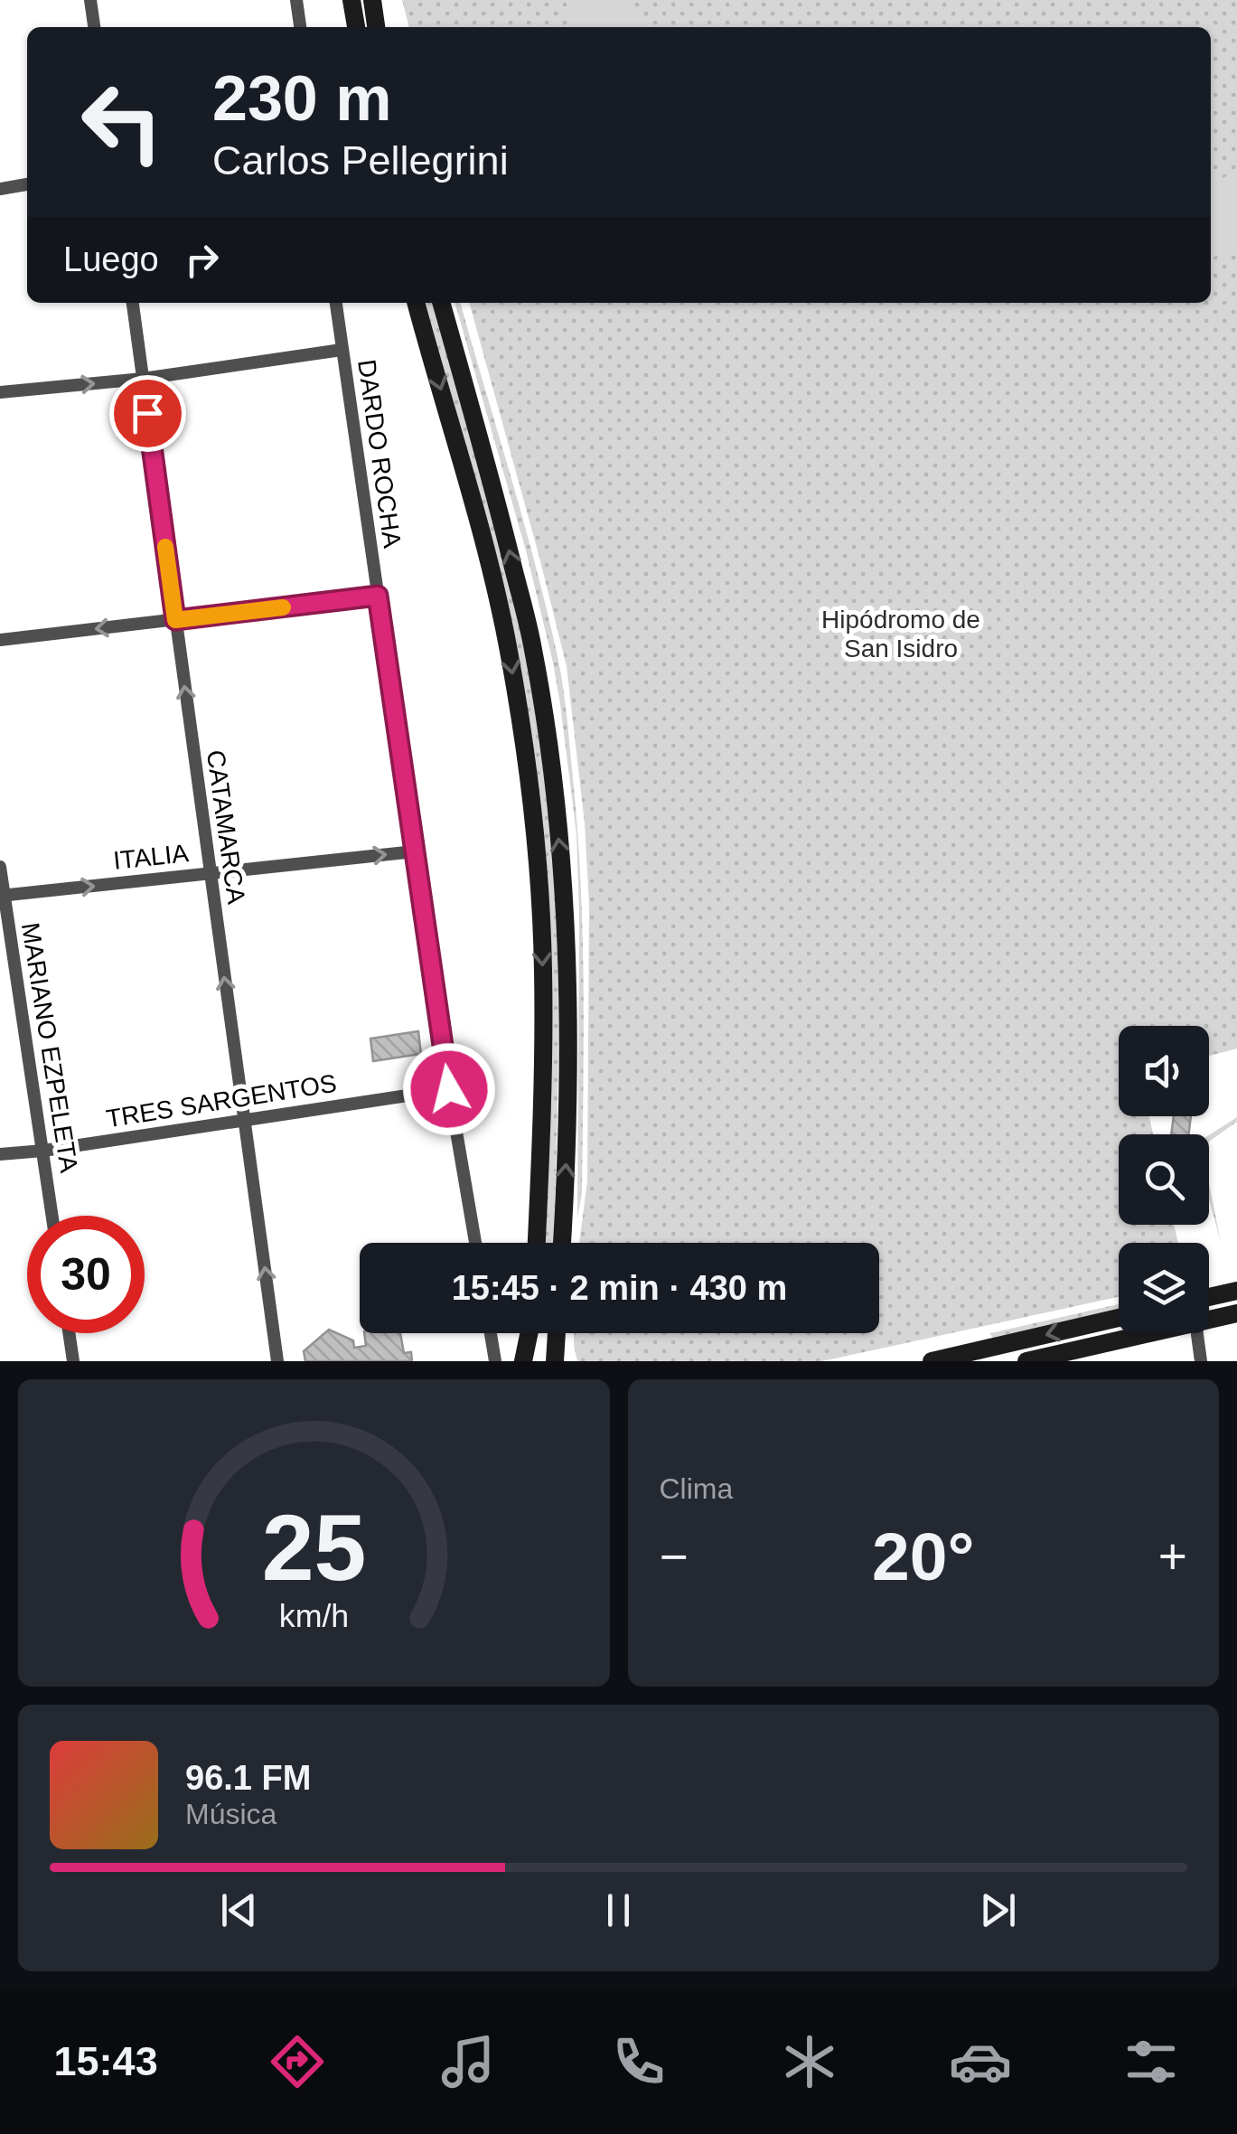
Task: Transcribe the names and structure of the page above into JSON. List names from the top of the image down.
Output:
{
  "streets": {
    "street": [
      "DARDO ROCHA",
      "CATAMARCA",
      "ITALIA",
      "MARIANO EZPELETA",
      "TRES SARGENTOS"
    ]
  },
  "crossings": [
    ["DARDO ROCHA", "ITALIA"],
    ["DARDO ROCHA", "TRES SARGENTOS"],
    ["CATAMARCA", "ITALIA"],
    ["CATAMARCA", "TRES SARGENTOS"],
    ["ITALIA", "MARIANO EZPELETA"],
    ["MARIANO EZPELETA", "TRES SARGENTOS"]
  ],
  "one_way": ["CATAMARCA", "ITALIA"],
  "parks": ["Hipódromo de San Isidro"],
  "page": {
    "turn": ["230 m", "Carlos Pellegrini"],
    "then": "Luego",
    "limit": "30",
    "trip": "15:45 · 2 min · 430 m",
    "tile": "Clima",
    "heat": ["−", "20°", "+"],
    "song": ["96.1 FM", "Música"],
    "tabs": "15:43",
    "gauge": ["25", "km/h"]
  }
}
